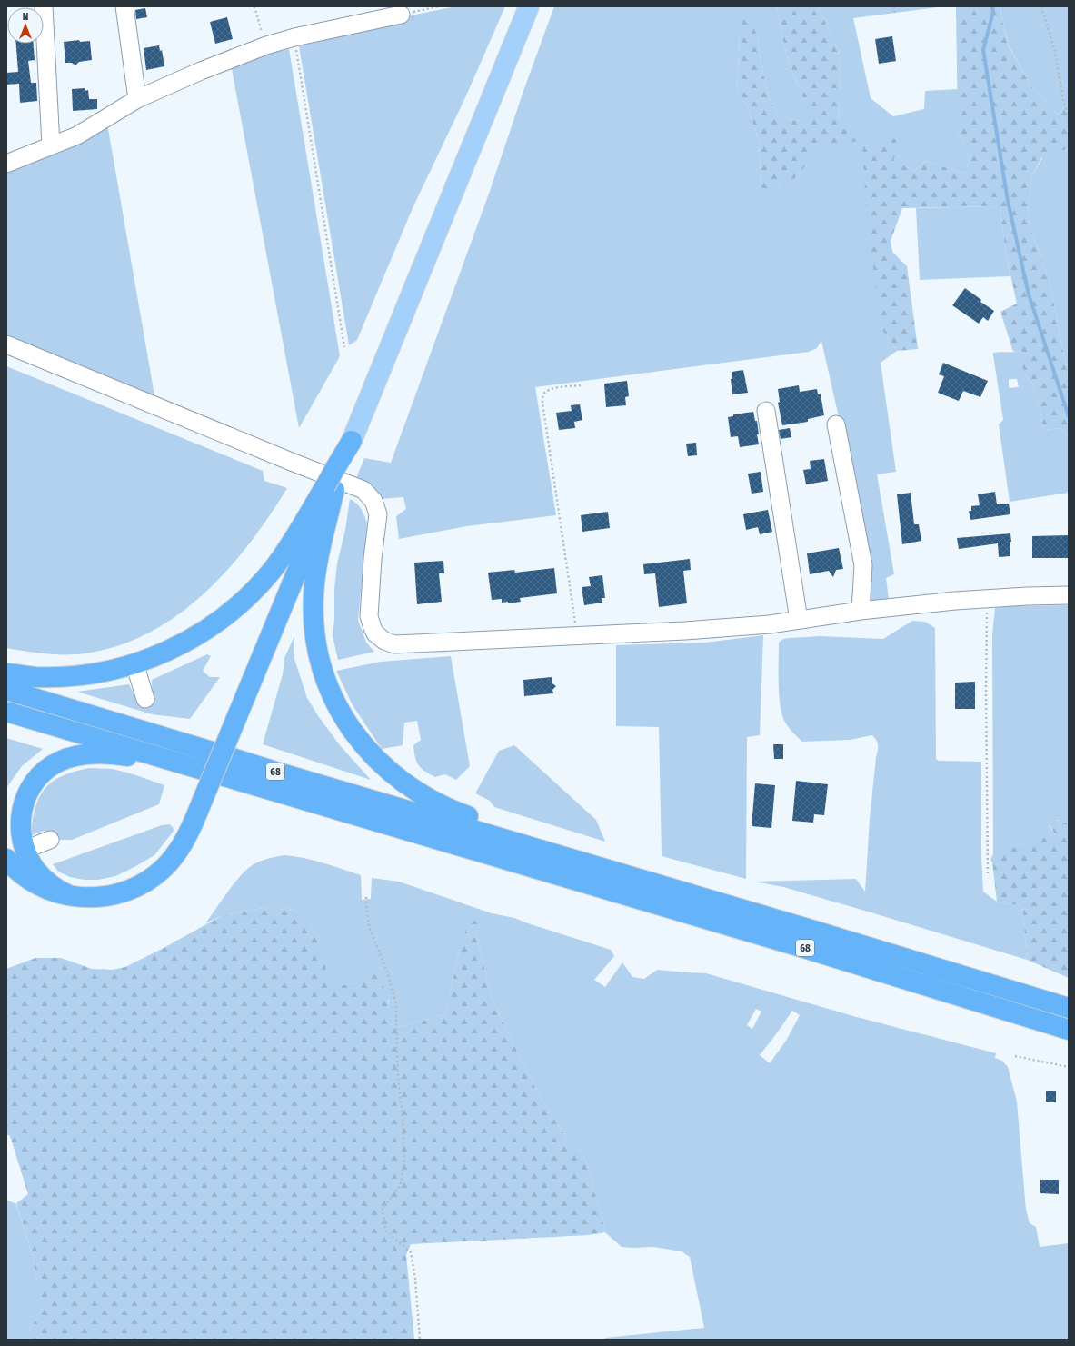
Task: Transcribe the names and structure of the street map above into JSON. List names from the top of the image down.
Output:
{
  "streets": {
    "highway": ["68"]
  },
  "north": "top"
}
